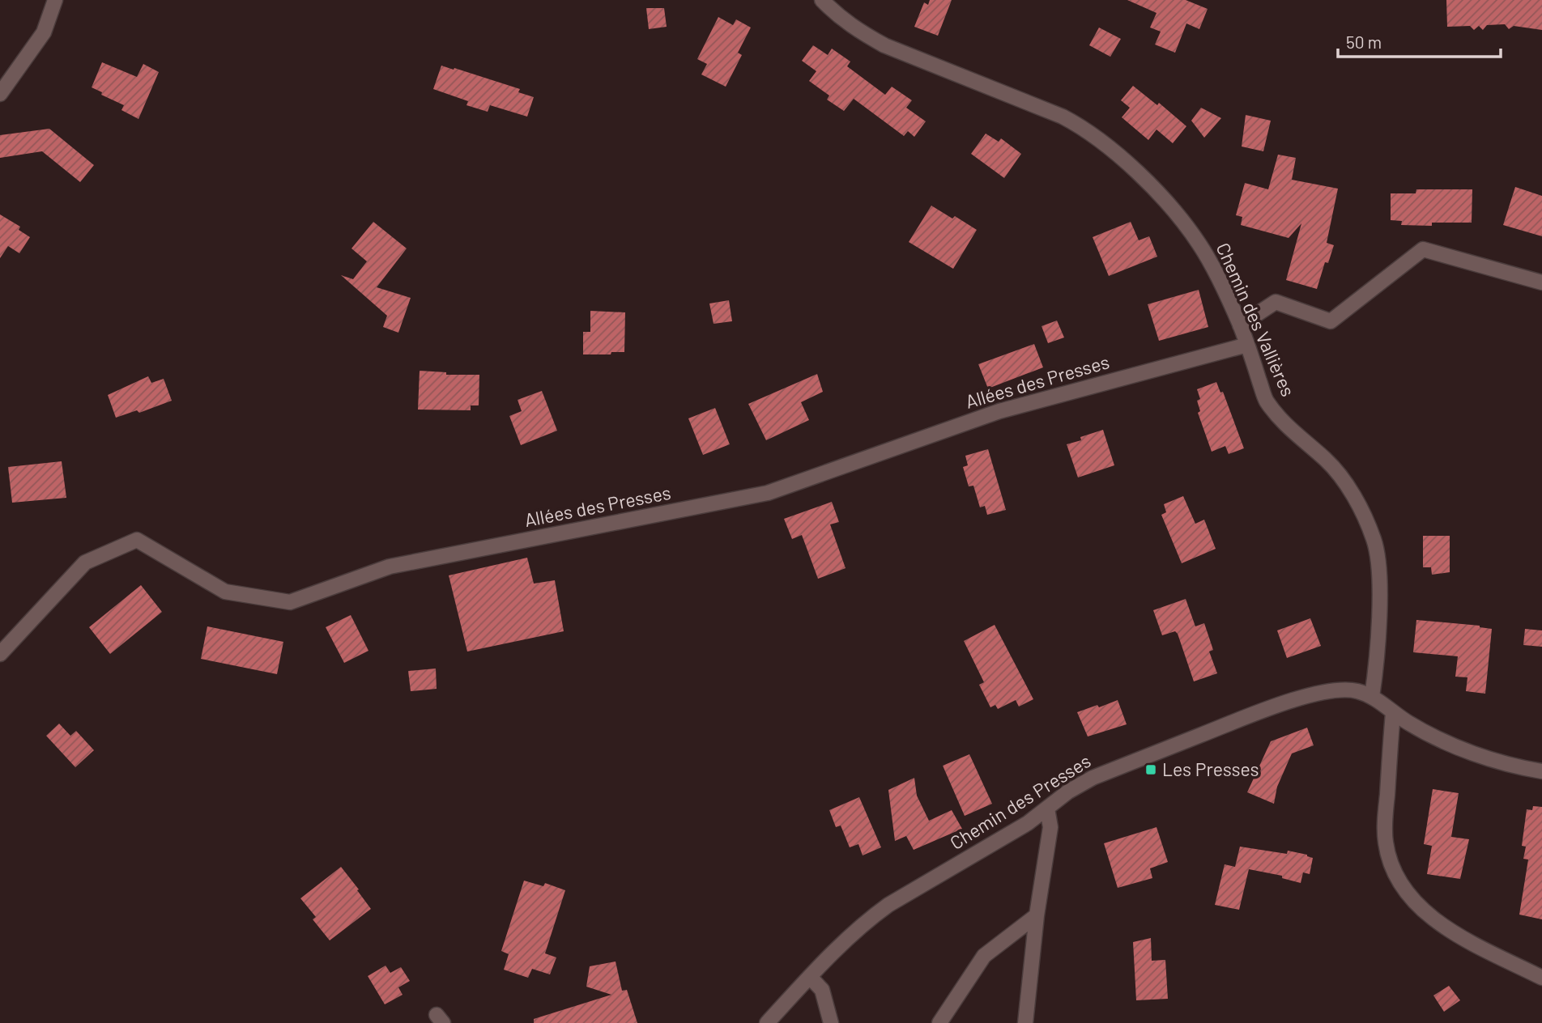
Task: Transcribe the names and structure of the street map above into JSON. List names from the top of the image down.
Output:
{
  "streets": {
    "street": ["Chemin des Vallières", "Allées des Presses", "Chemin des Presses"]
  },
  "crossings": [
    ["Chemin des Vallières", "Allées des Presses"],
    ["Chemin des Vallières", "Chemin des Presses"]
  ],
  "places": {
    "transit": ["Les Presses"]
  },
  "scale_bar": "50 m"
}
